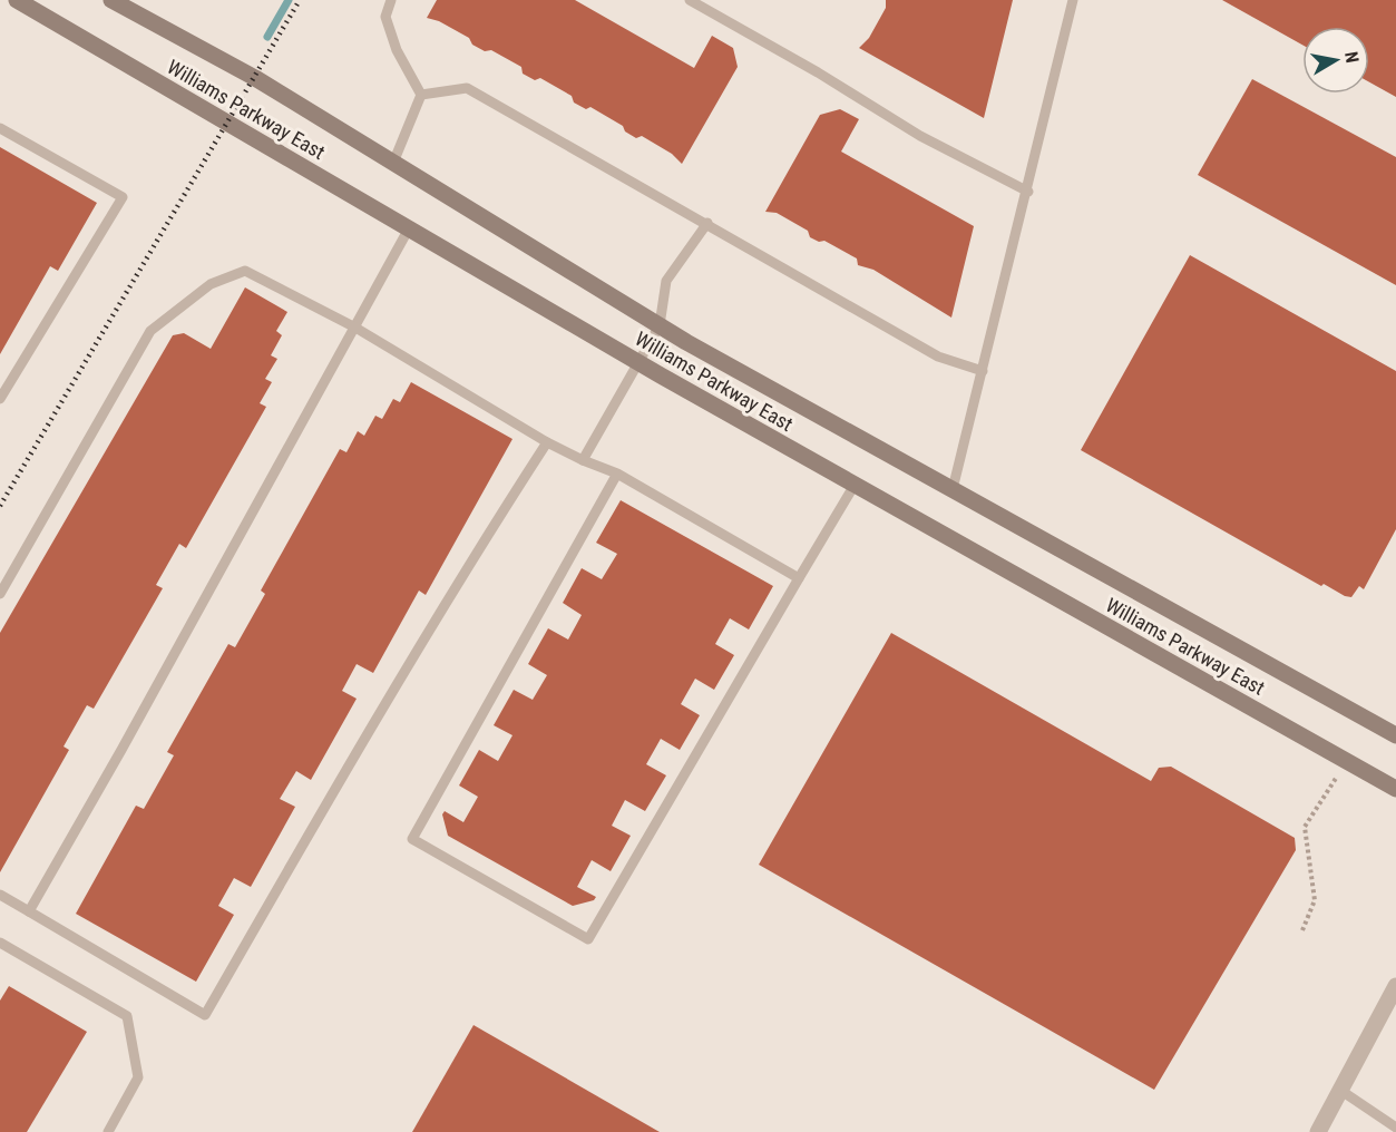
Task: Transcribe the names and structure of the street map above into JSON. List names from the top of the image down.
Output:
{
  "streets": {
    "main road": ["Williams Parkway East"]
  },
  "north": "right"
}
